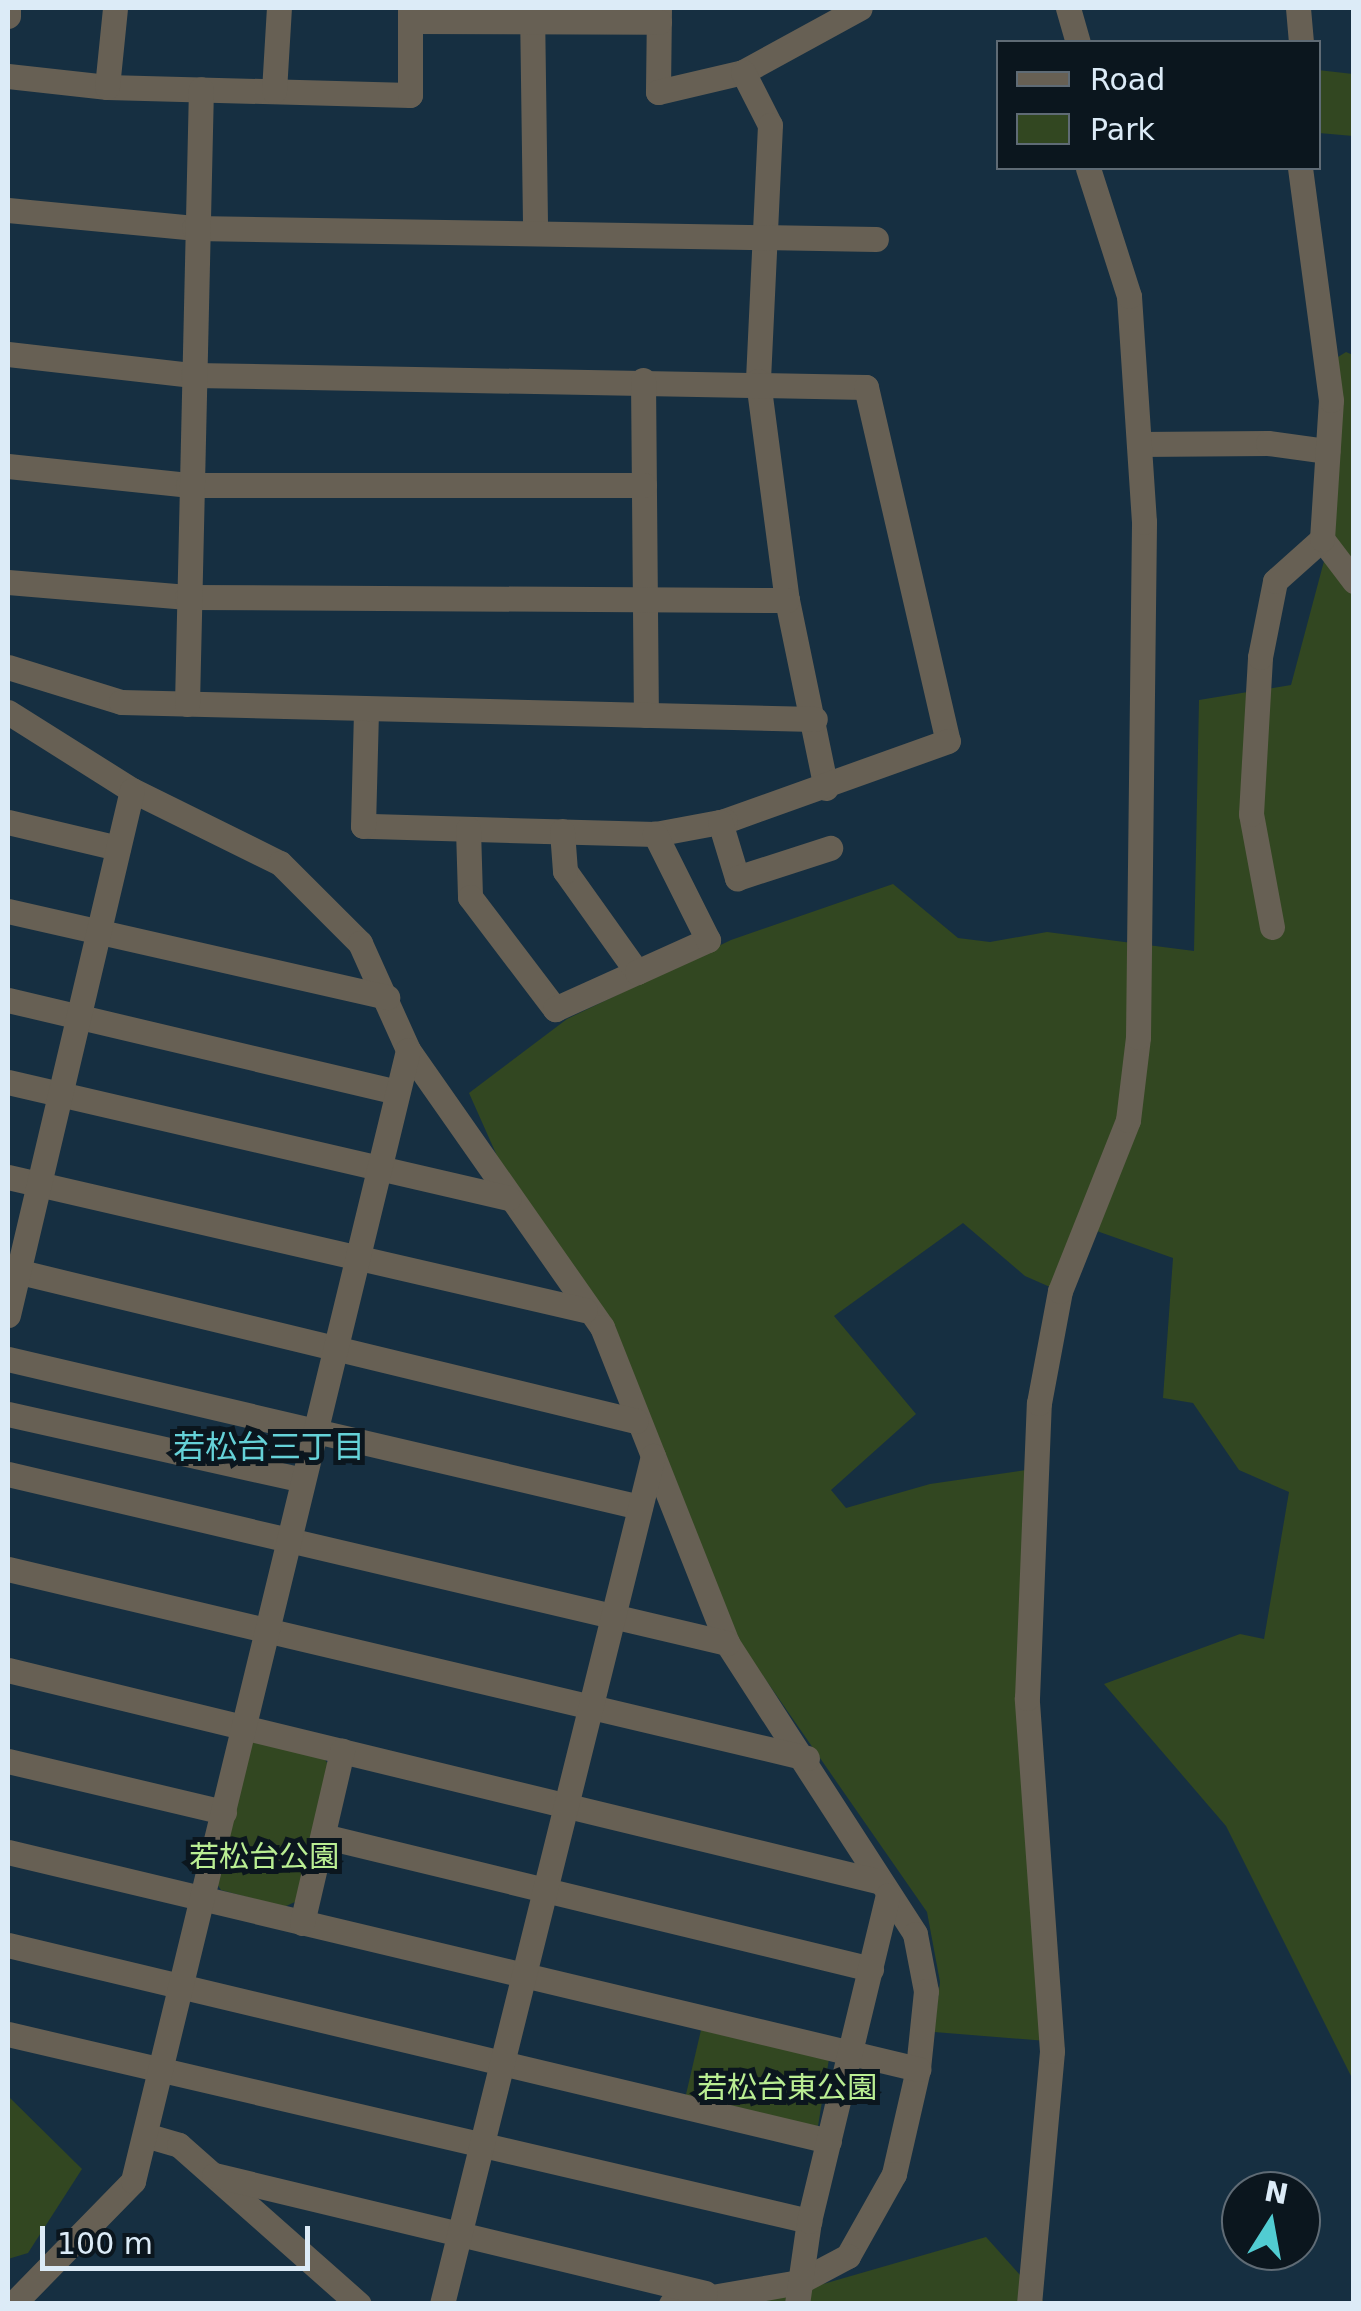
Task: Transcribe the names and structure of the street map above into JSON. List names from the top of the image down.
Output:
{
  "districts": ["若松台三丁目"],
  "parks": ["若松台公園", "若松台東公園"],
  "legend": ["Road", "Park"],
  "scale_bar": "100 m",
  "north": "top"
}
